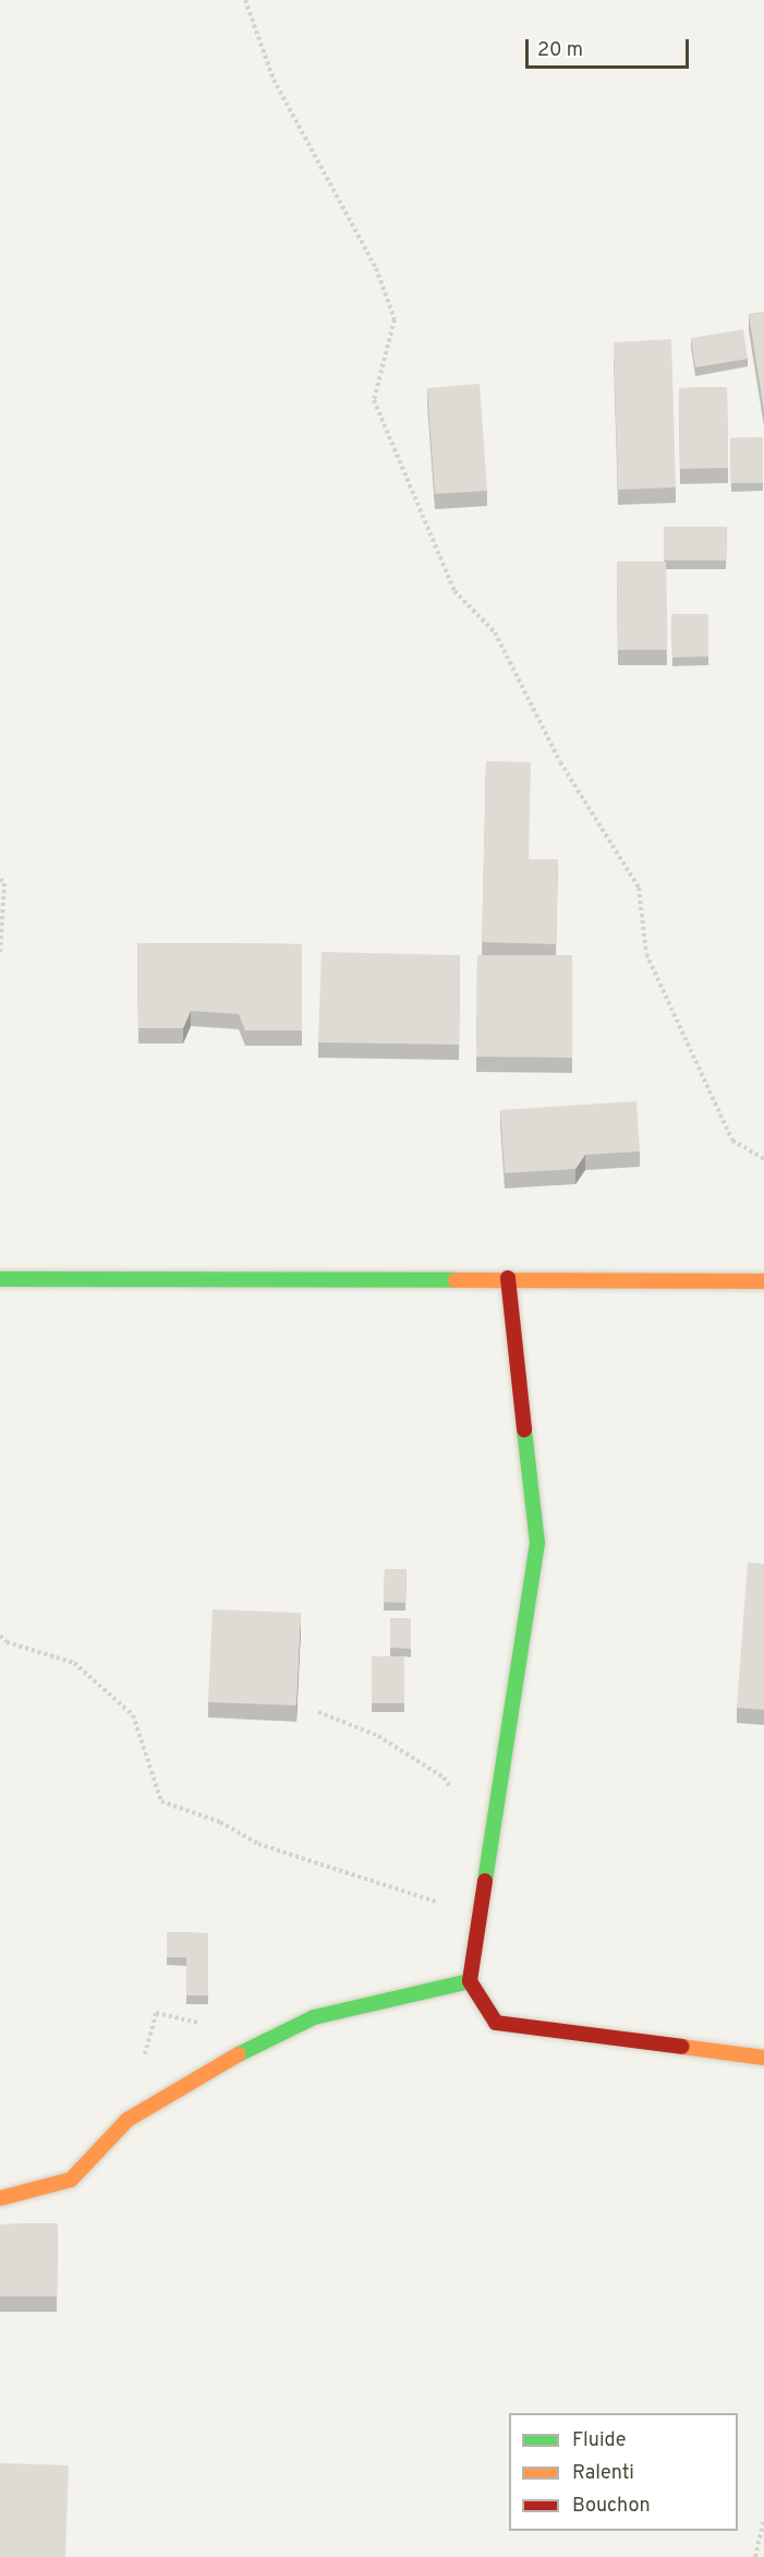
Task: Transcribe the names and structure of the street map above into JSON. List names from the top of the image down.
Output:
{
  "legend": ["Fluide", "Ralenti", "Bouchon"],
  "scale_bar": "20 m"
}
